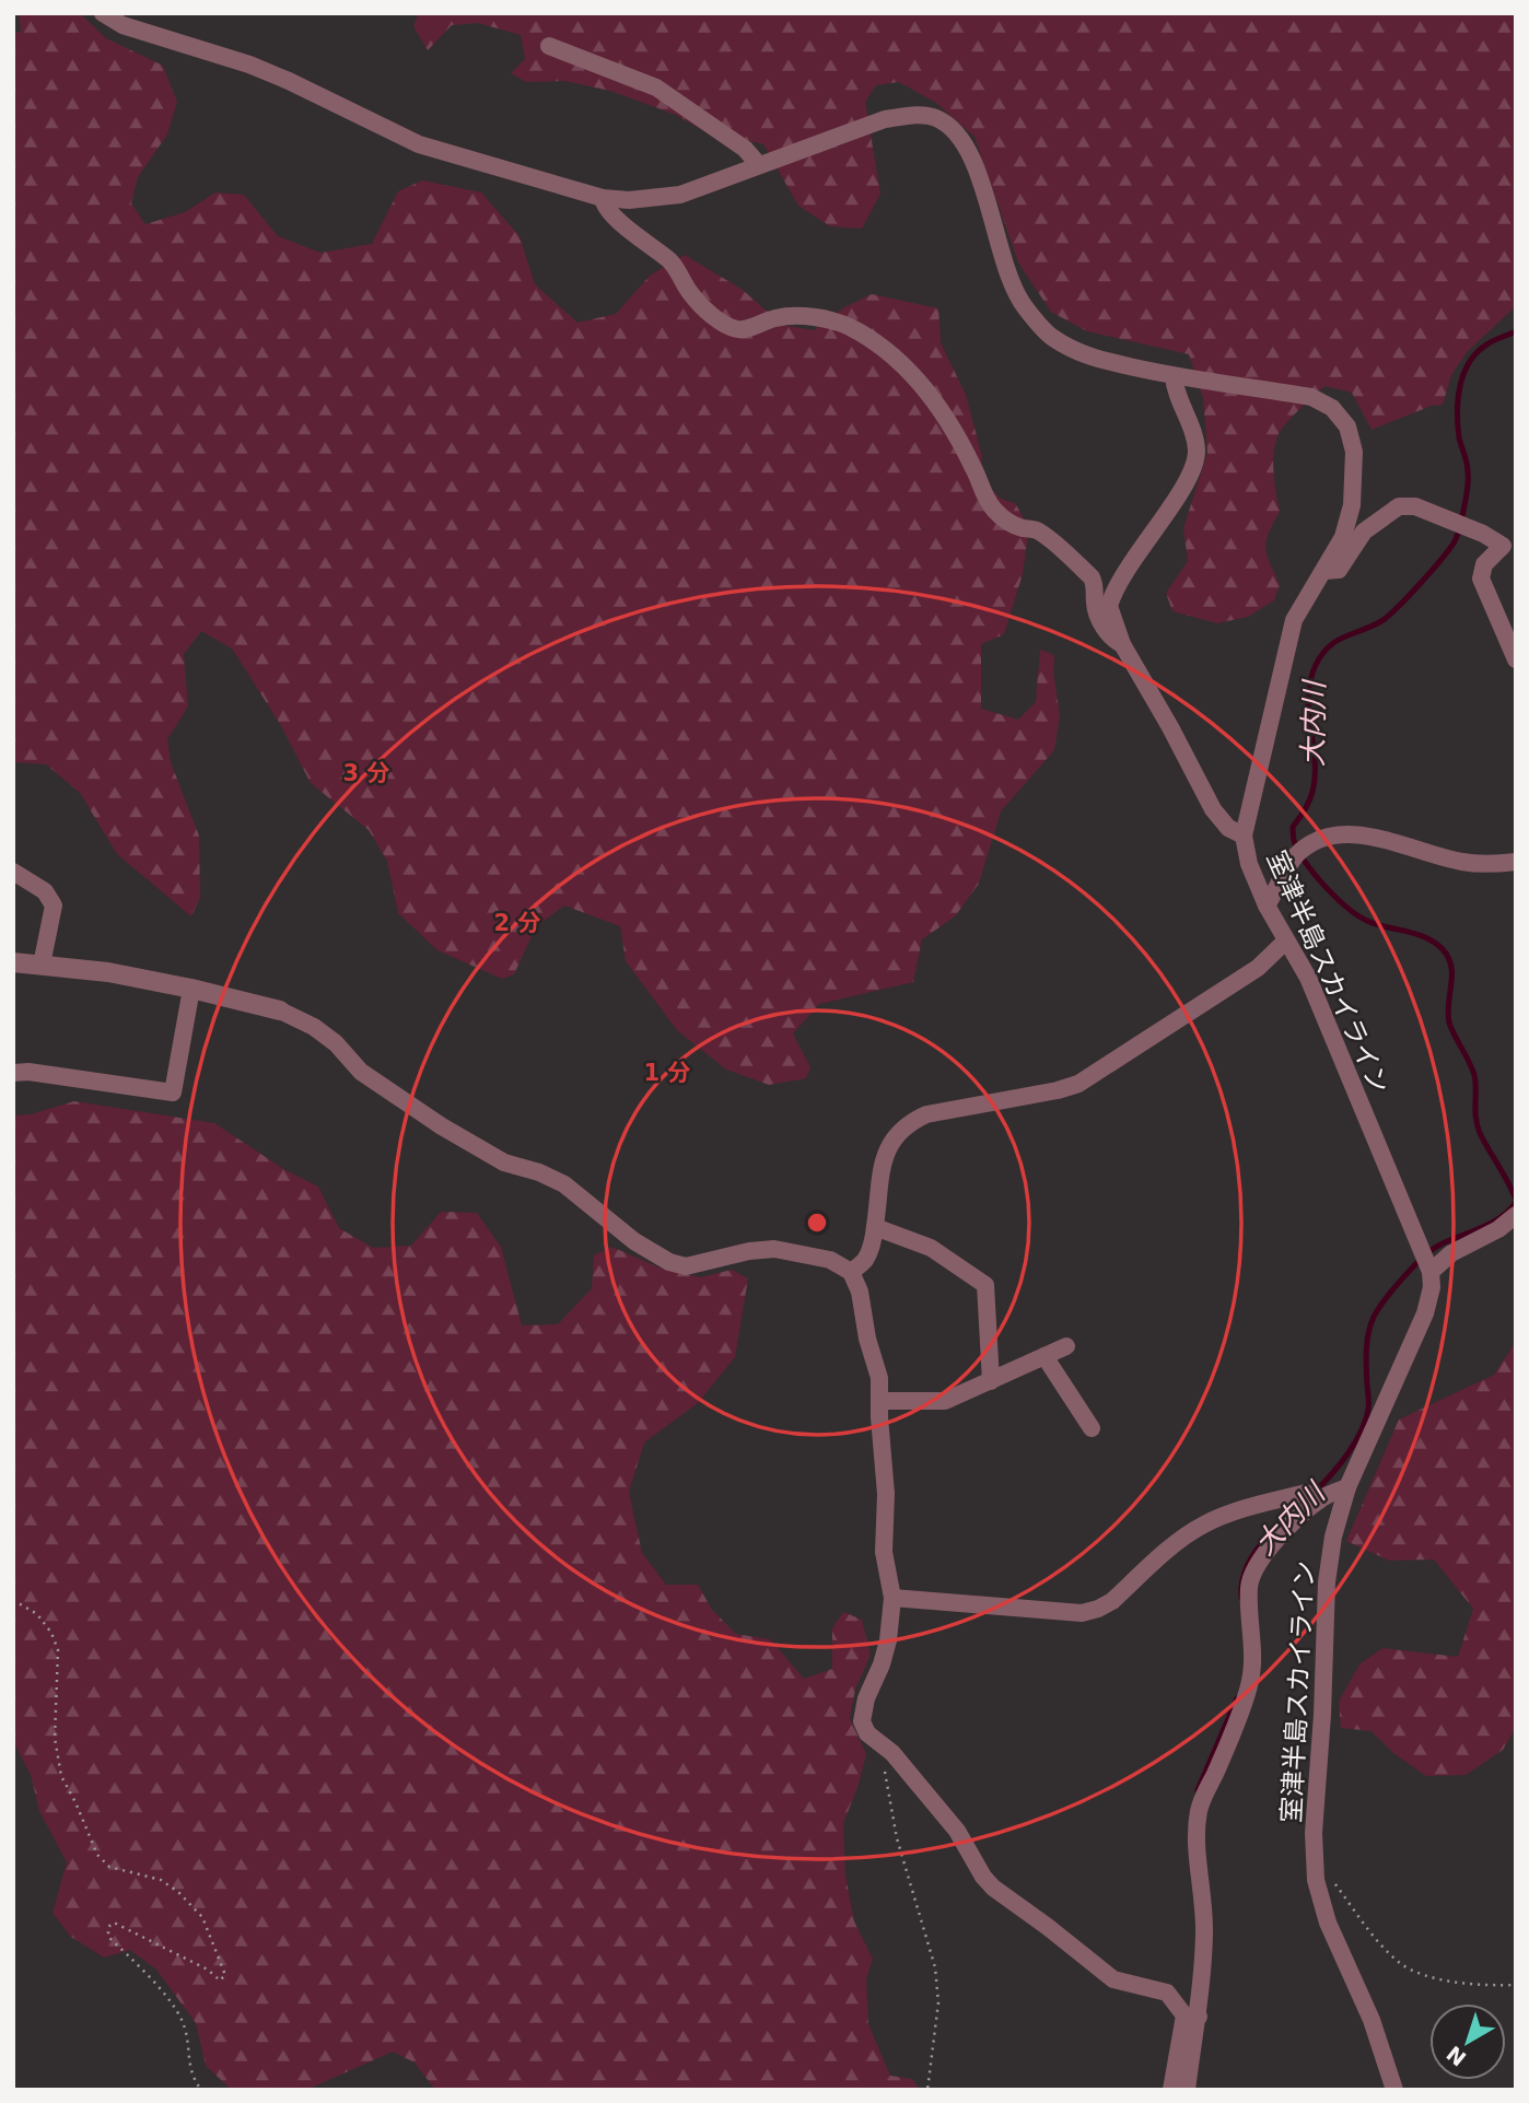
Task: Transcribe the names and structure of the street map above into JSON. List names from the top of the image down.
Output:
{
  "streets": {
    "street": ["室津半島スカイライン"]
  },
  "water": ["大内川"],
  "north": "bottom left",
  "rings": ["3 分", "2 分", "1 分"]
}
